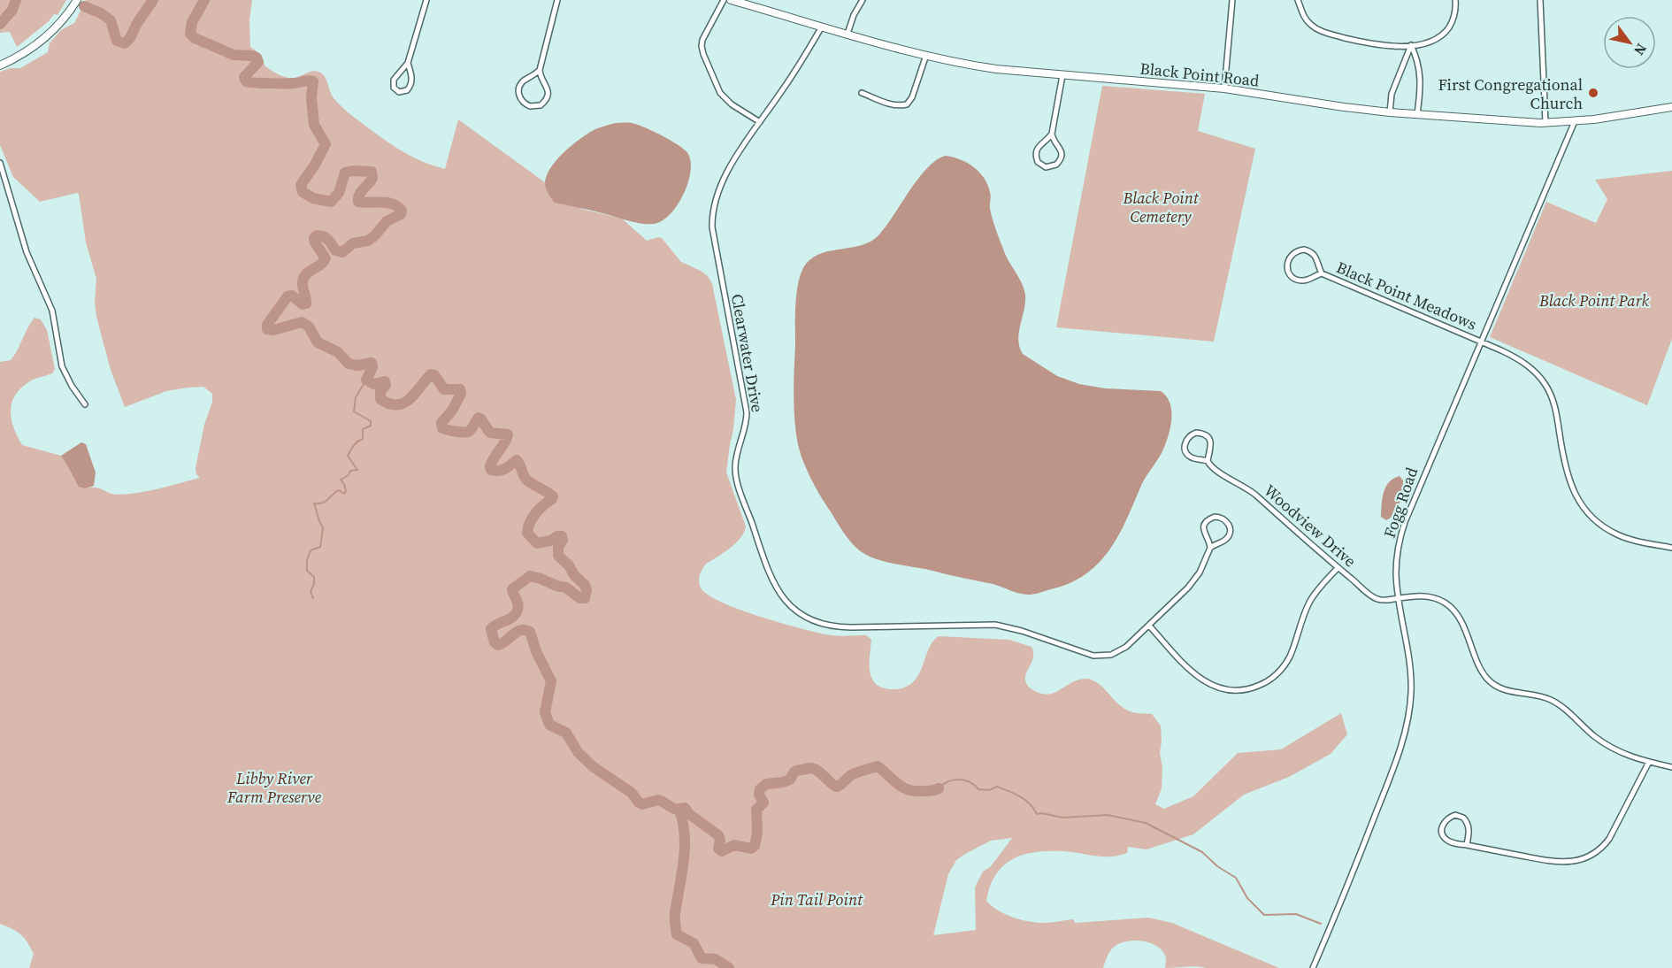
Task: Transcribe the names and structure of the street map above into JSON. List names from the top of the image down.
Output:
{
  "streets": {
    "main road": ["Black Point Road"],
    "street": [
      "Black Point Meadows",
      "Clearwater Drive",
      "Fogg Road",
      "Woodview Drive"
    ]
  },
  "crossings": [
    ["Black Point Road", "Clearwater Drive"],
    ["Black Point Road", "Fogg Road"],
    ["Black Point Meadows", "Fogg Road"],
    ["Fogg Road", "Woodview Drive"]
  ],
  "parks": [
    "Black Point Cemetery",
    "Black Point Park",
    "Libby River Farm Preserve",
    "Pin Tail Point"
  ],
  "places": ["First Congregational Church"],
  "north": "bottom right"
}
